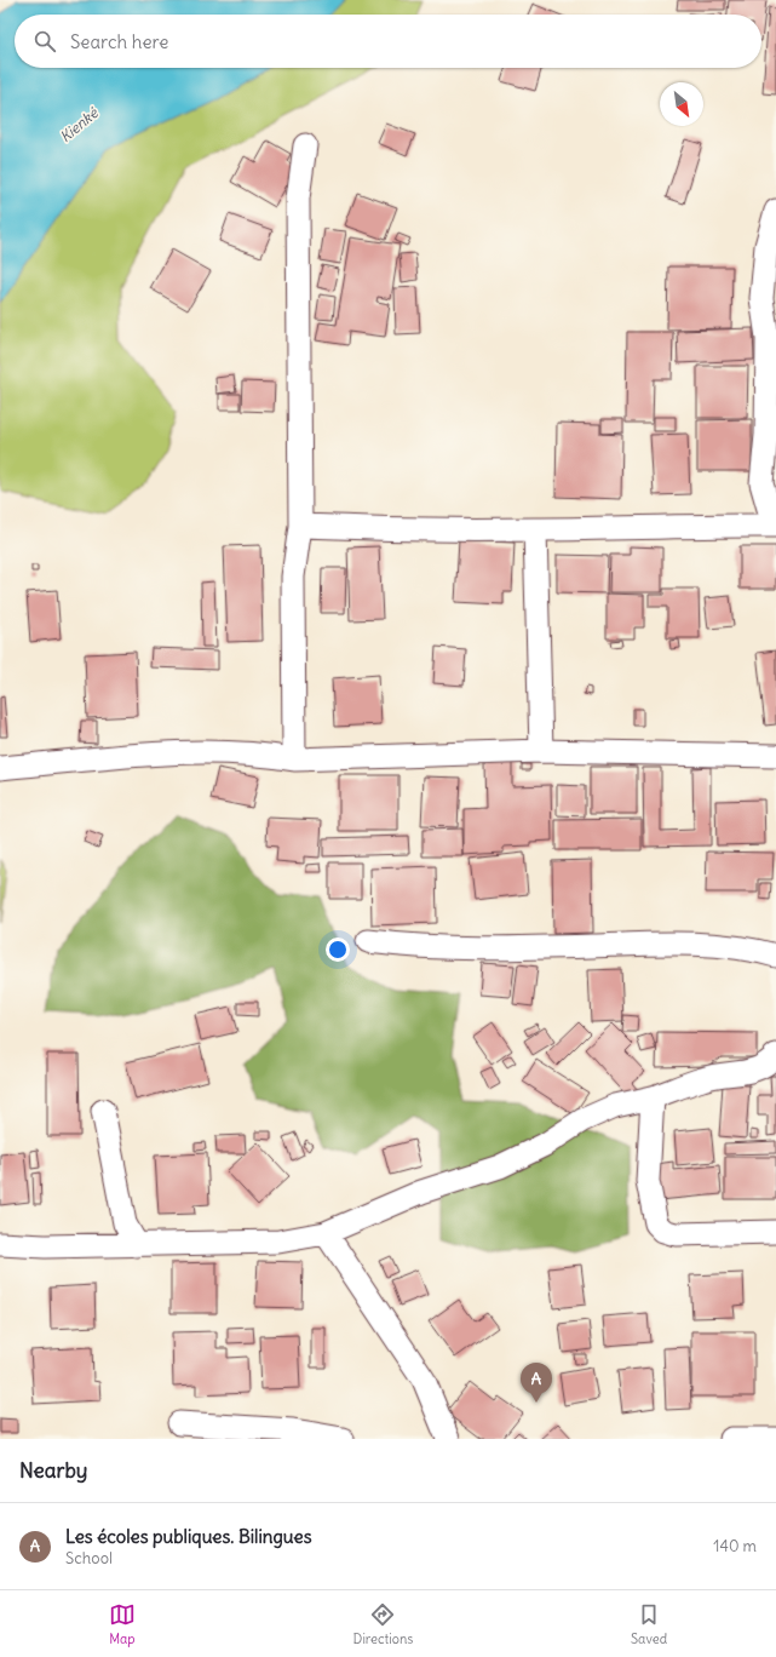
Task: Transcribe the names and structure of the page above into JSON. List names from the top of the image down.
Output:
{
  "water": ["Kienké"],
  "north": "bottom right",
  "page": {
    "search": "Search here",
    "pins": "A",
    "heading": "Nearby",
    "list": [
      {
        "mark": "A",
        "name": "Les écoles publiques. Bilingues",
        "note": "School",
        "value": "140 m"
      }
    ],
    "nav": ["Map", "Directions", "Saved"]
  }
}
